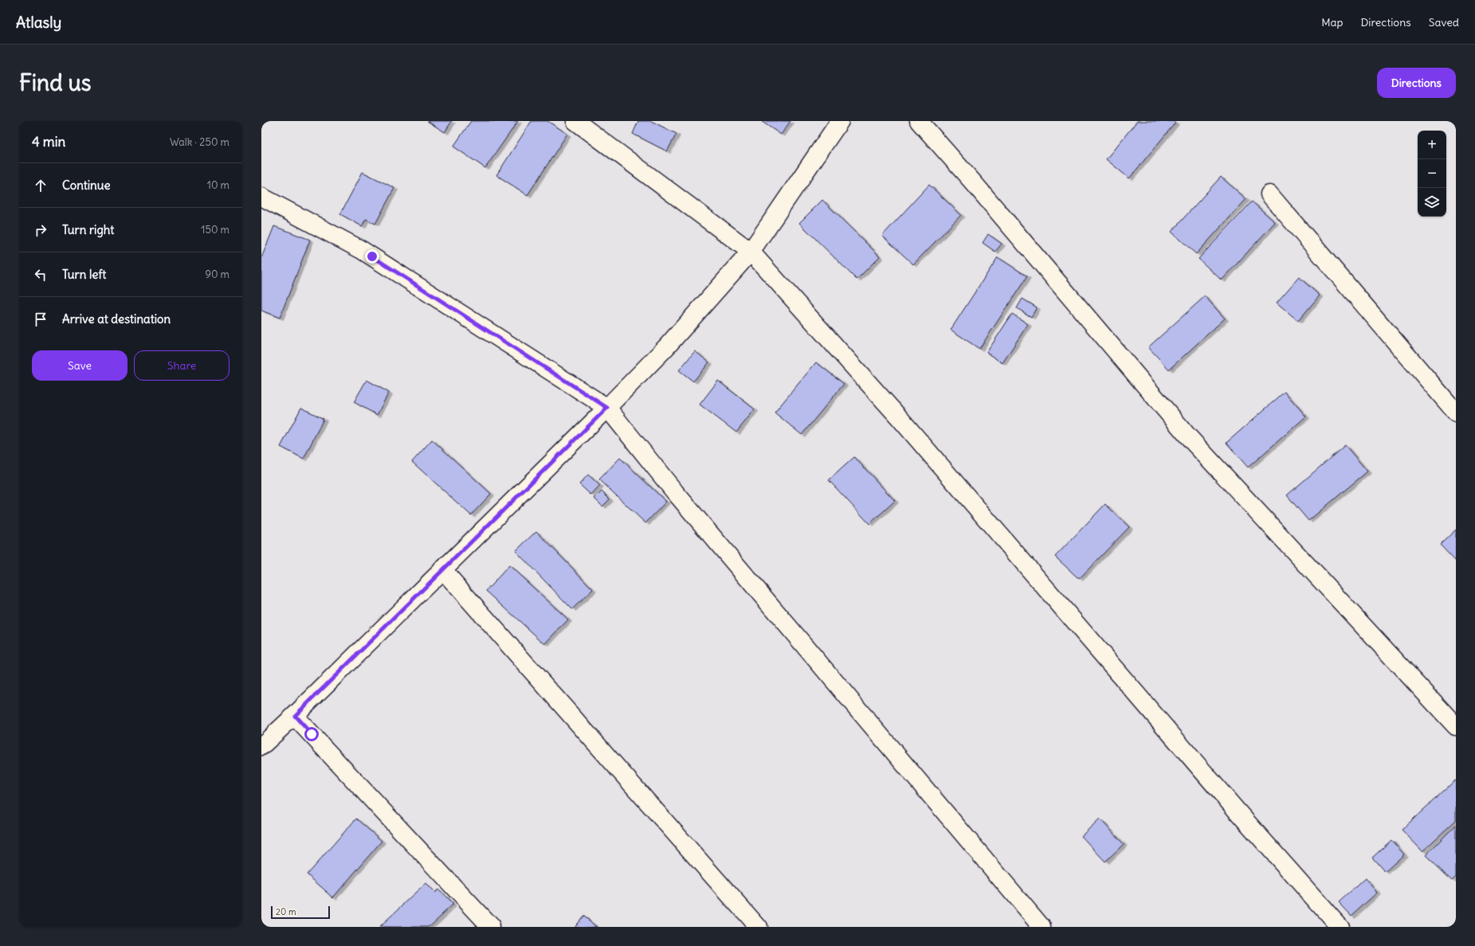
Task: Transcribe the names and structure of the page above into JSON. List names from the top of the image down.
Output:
{
  "scale_bar": "20 m",
  "page": {
    "header": "Atlasly",
    "nav": ["Map", "Directions", "Saved"],
    "buttons": [
      "Directions",
      ["Save", "Share"]
    ],
    "title": "Find us",
    "heading": ["4 min", "Walk · 250 m"],
    "map_buttons": ["+", "−"],
    "list": [
      ["Continue", "10 m"],
      ["Turn right", "150 m"],
      ["Turn left", "90 m"],
      "Arrive at destination"
    ],
    "scale": "20 m"
  }
}
